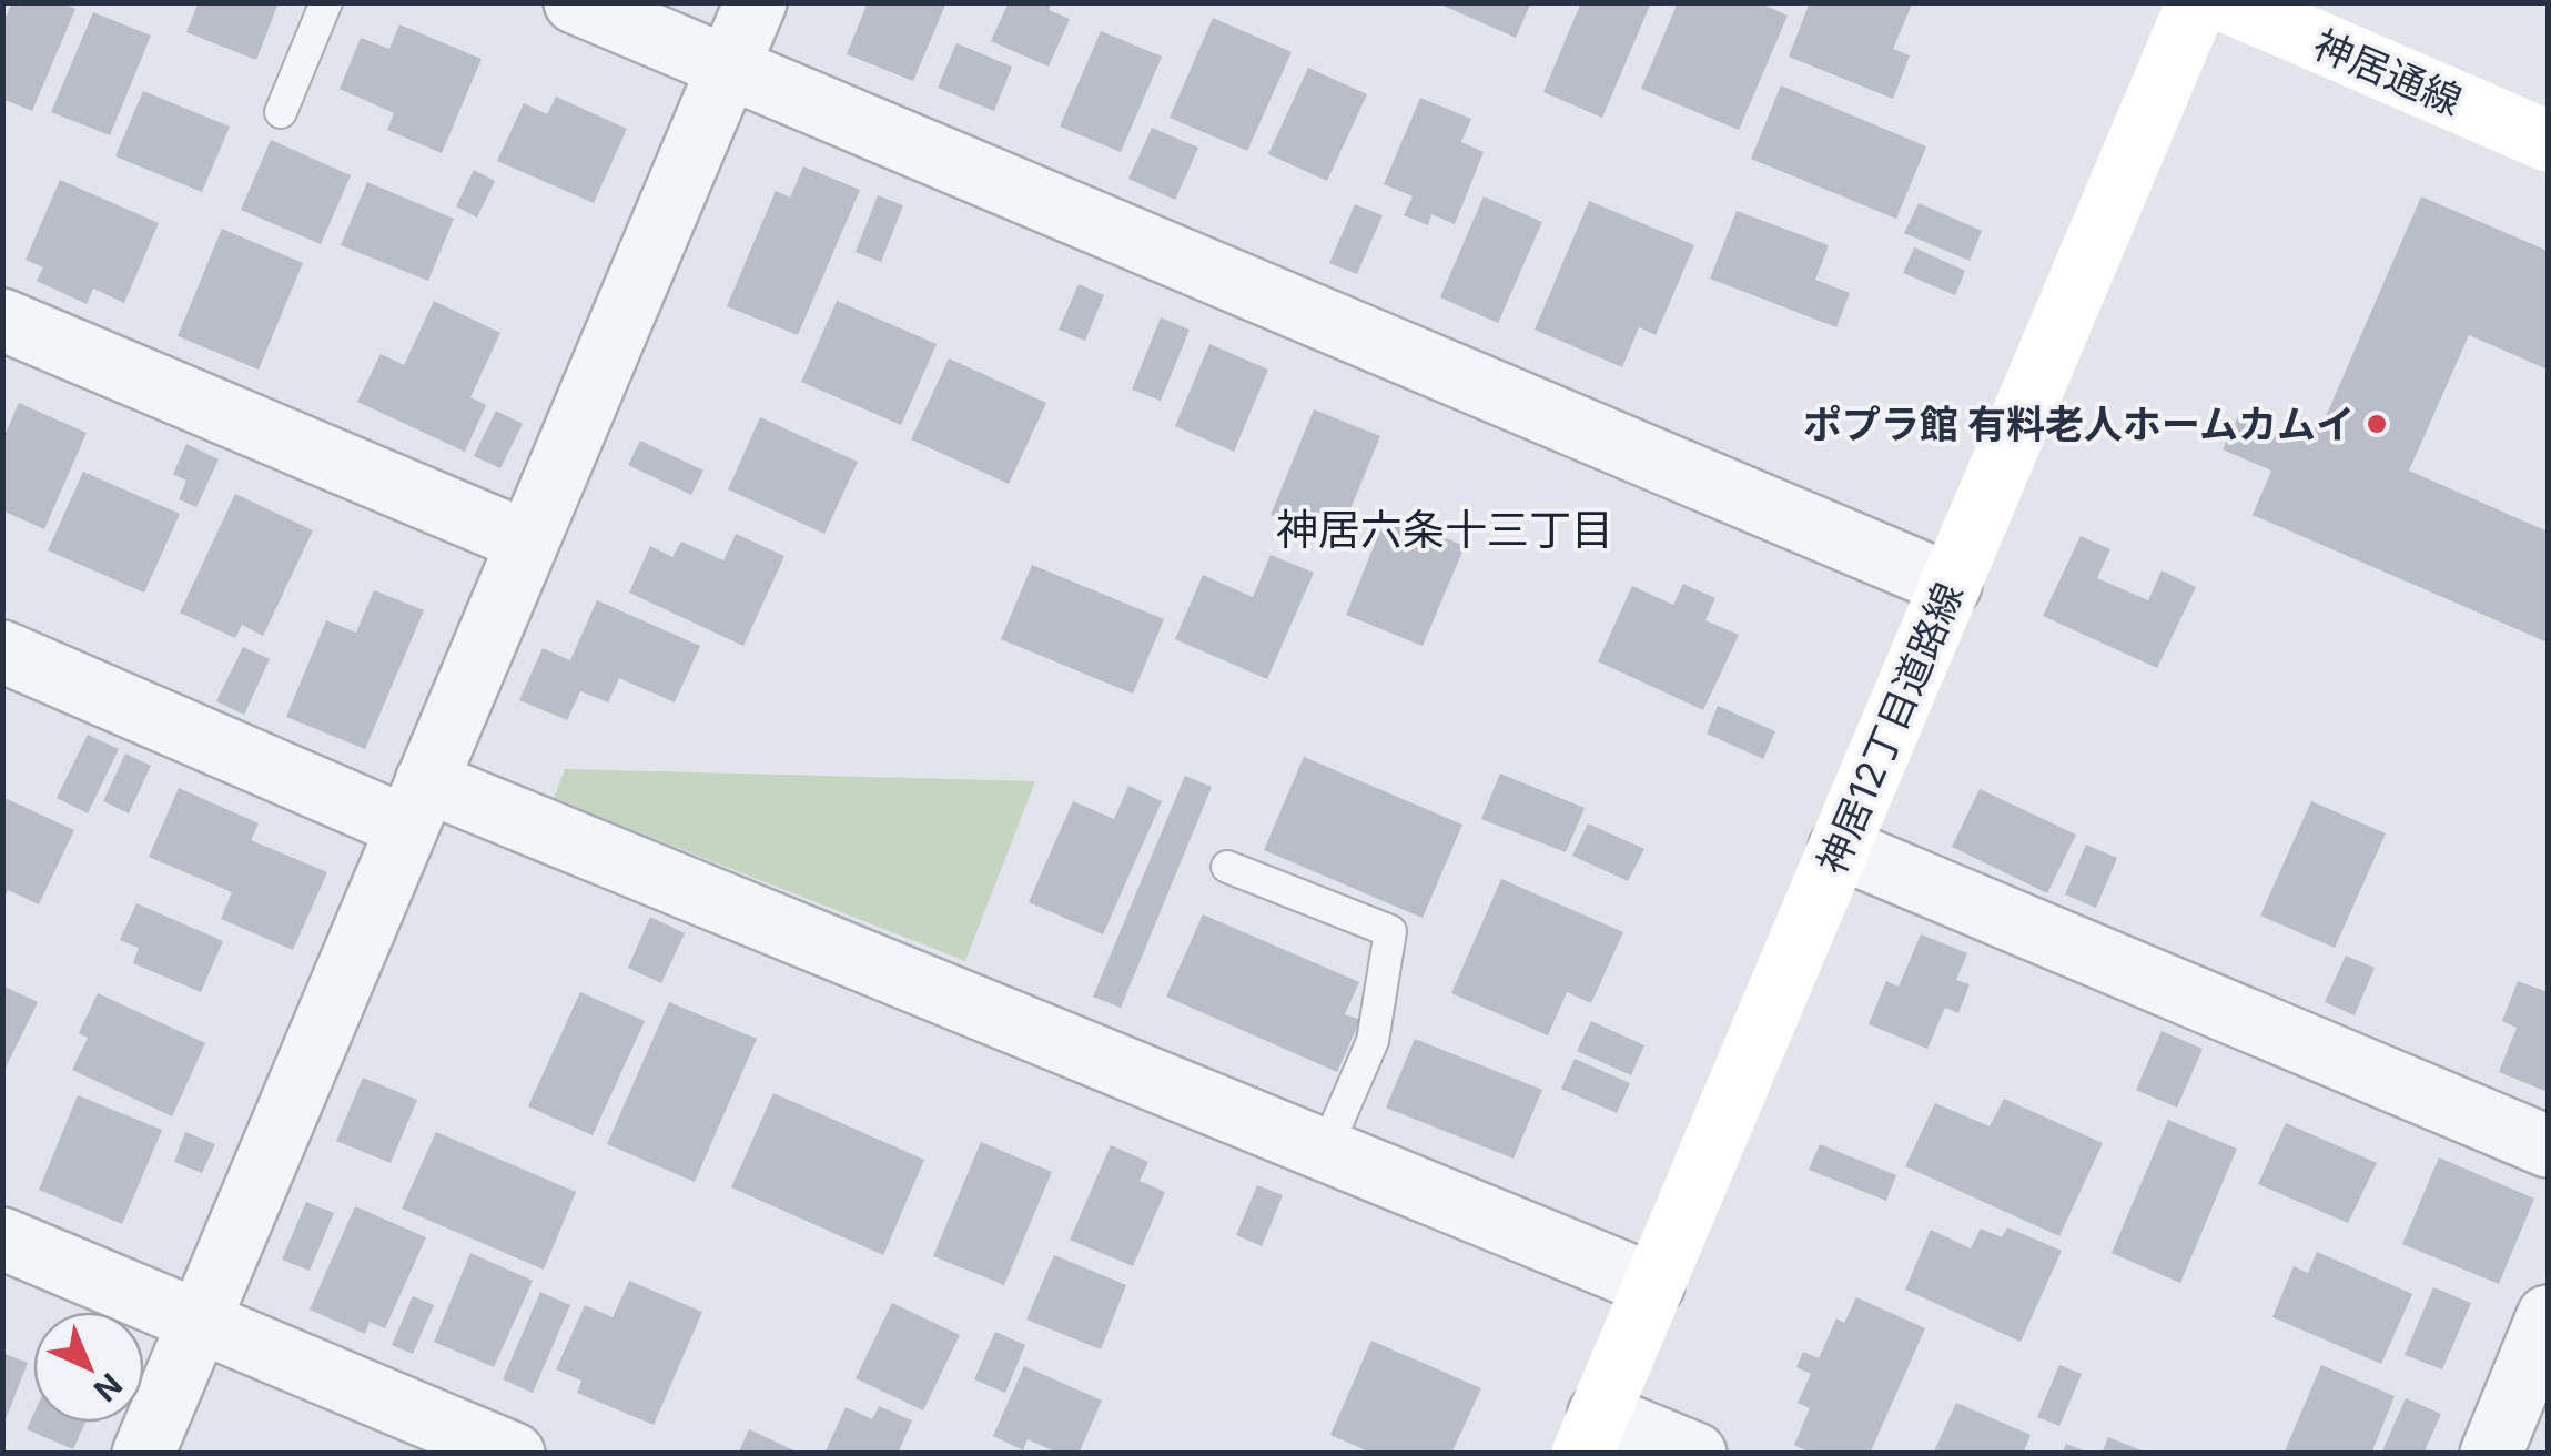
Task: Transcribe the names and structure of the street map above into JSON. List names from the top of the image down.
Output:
{
  "streets": {
    "street": ["神居通線", "神居12丁目道路線"]
  },
  "districts": ["神居六条十三丁目"],
  "places": ["ポプラ館 有料老人ホームカムイ"],
  "north": "bottom right"
}
